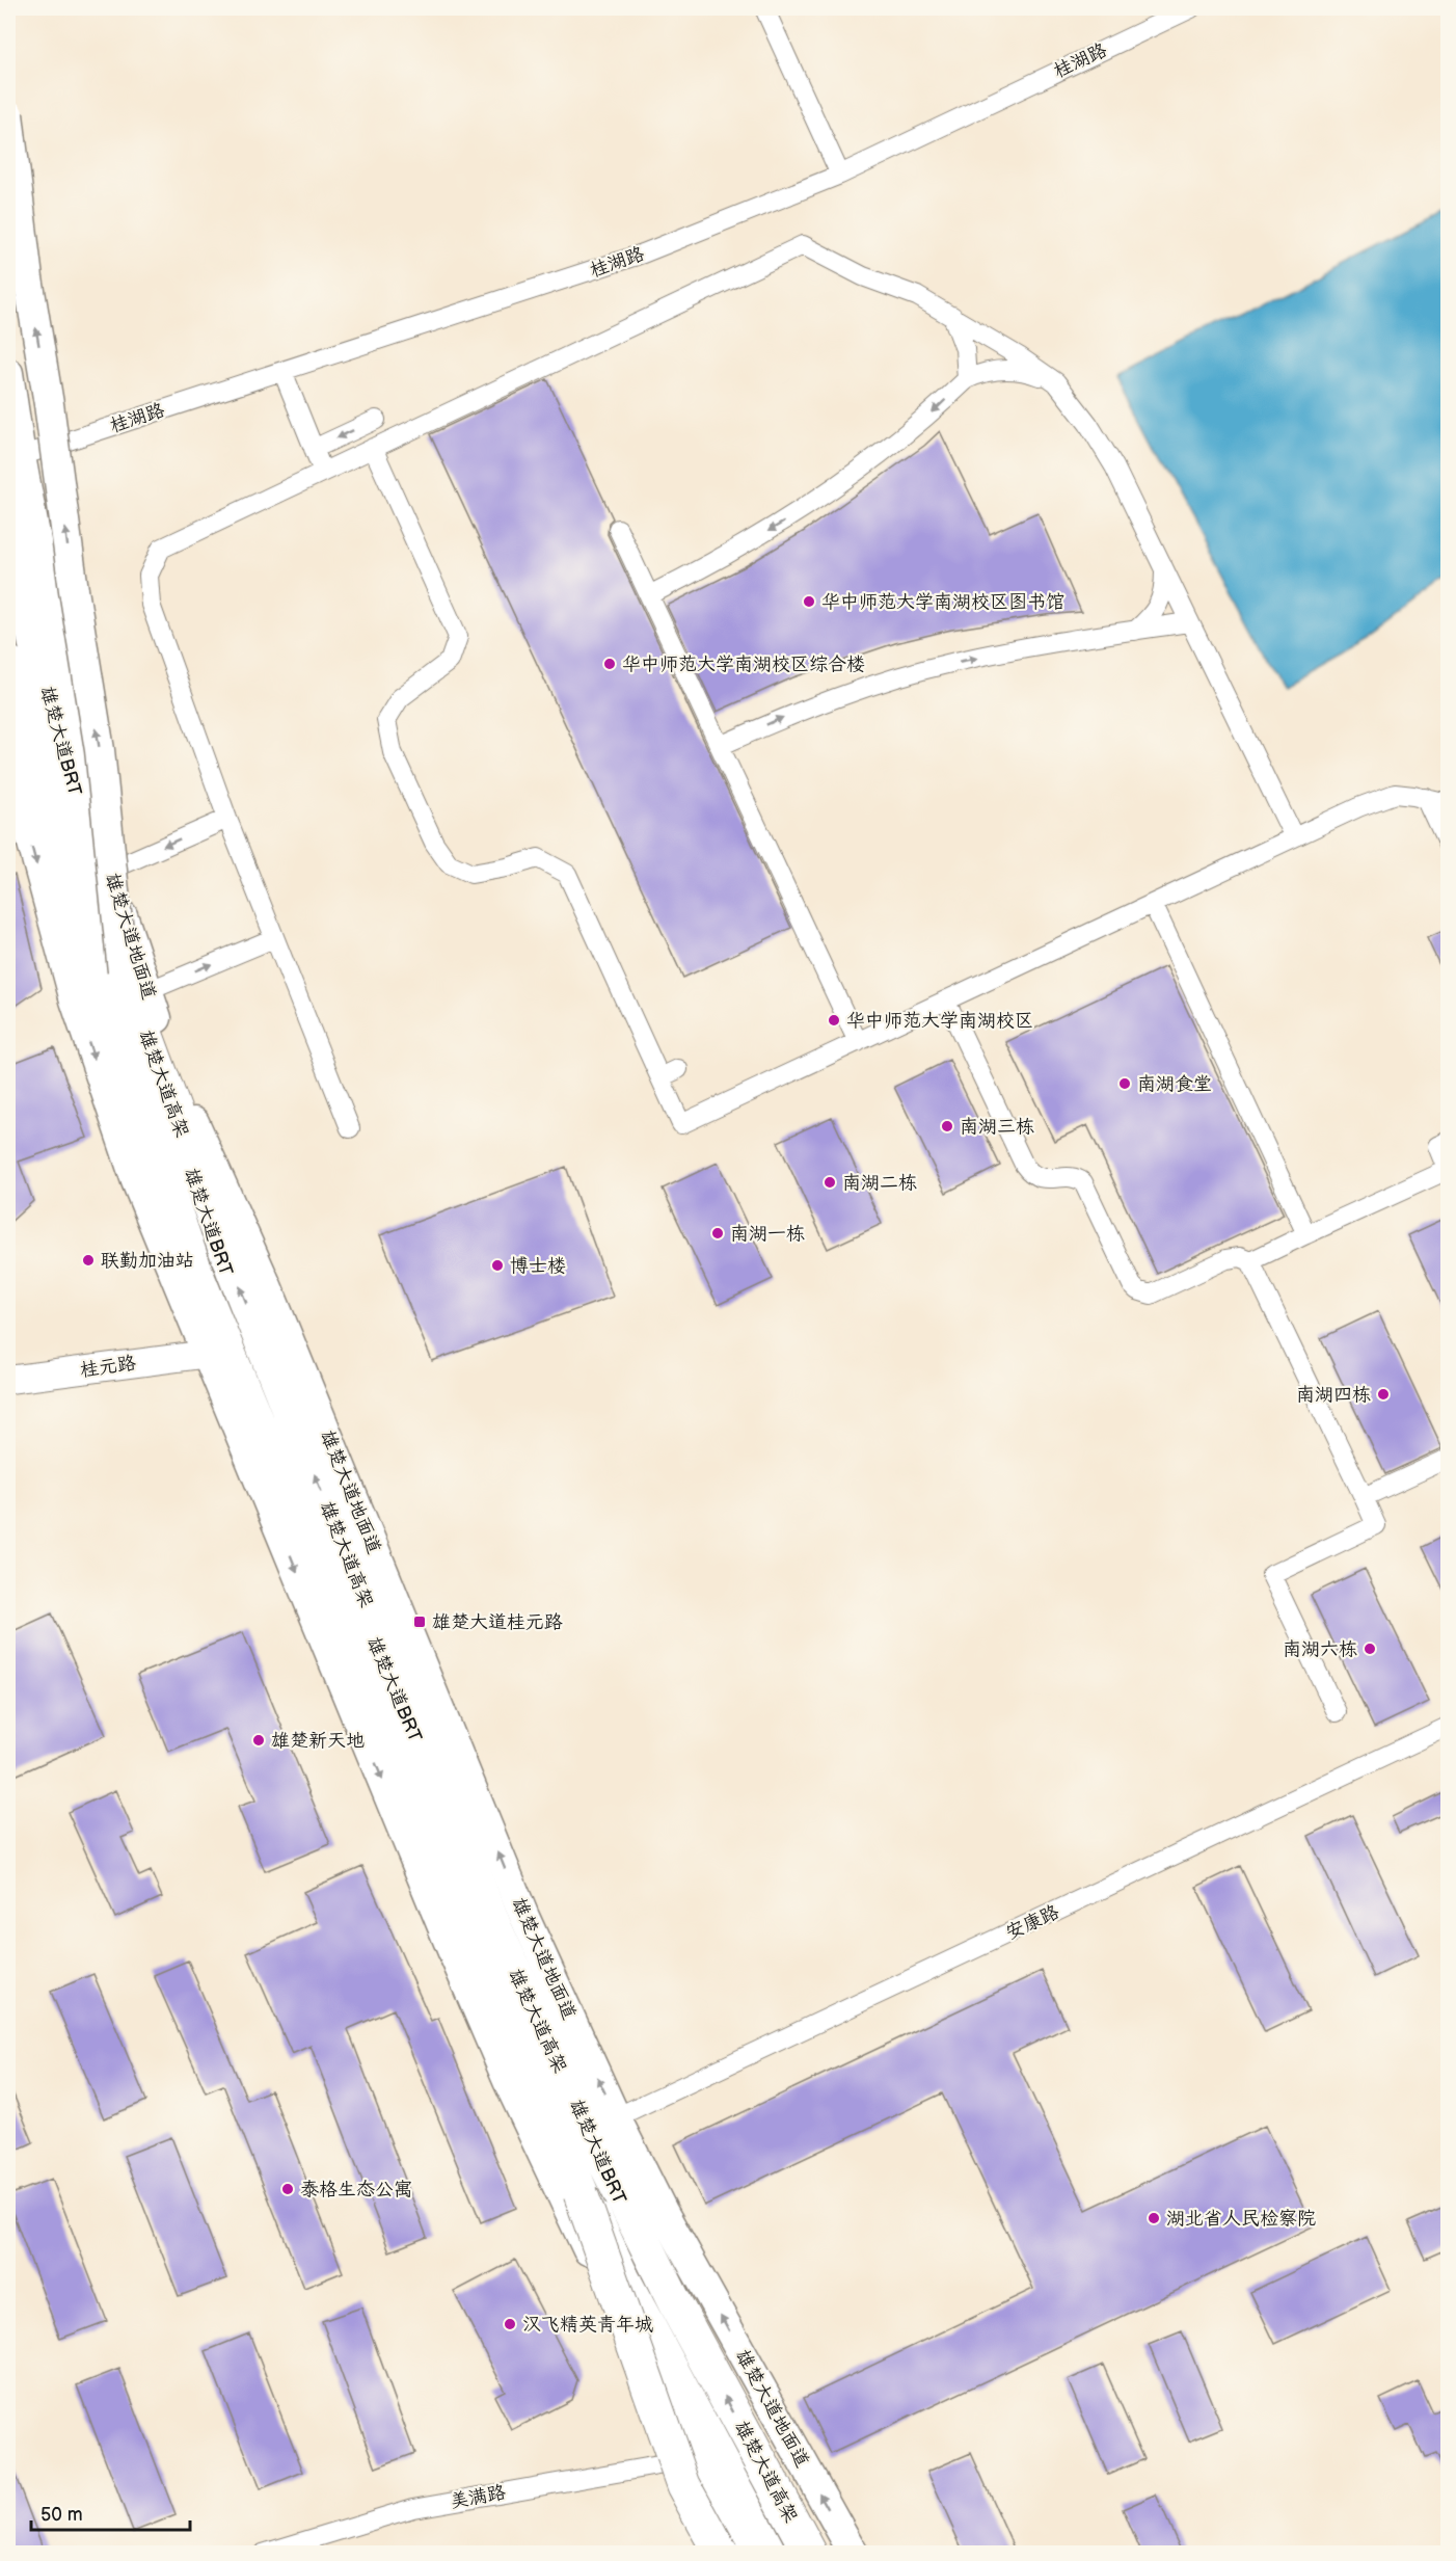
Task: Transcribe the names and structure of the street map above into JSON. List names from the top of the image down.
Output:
{
  "streets": {
    "highway": ["雄楚大道高架"],
    "main road": ["雄楚大道地面道"],
    "street": [
      "桂湖路",
      "桂元路",
      "安康路",
      "美满路"
    ],
    "lane": ["雄楚大道BRT"]
  },
  "crossings": [
    ["桂湖路", "雄楚大道地面道"],
    ["雄楚大道BRT", "雄楚大道高架"],
    ["雄楚大道地面道", "雄楚大道高架"],
    ["雄楚大道地面道", "安康路"]
  ],
  "places": {
    "other": [
      "华中师范大学南湖校区图书馆",
      "华中师范大学南湖校区综合楼",
      "华中师范大学南湖校区",
      "南湖食堂",
      "南湖三栋",
      "南湖二栋",
      "南湖一栋",
      "联勤加油站",
      "博士楼",
      "南湖四栋",
      "南湖六栋",
      "雄楚新天地",
      "泰格生态公寓",
      "湖北省人民检察院",
      "汉飞精英青年城"
    ],
    "transit": ["雄楚大道桂元路"]
  },
  "scale_bar": "50 m"
}
